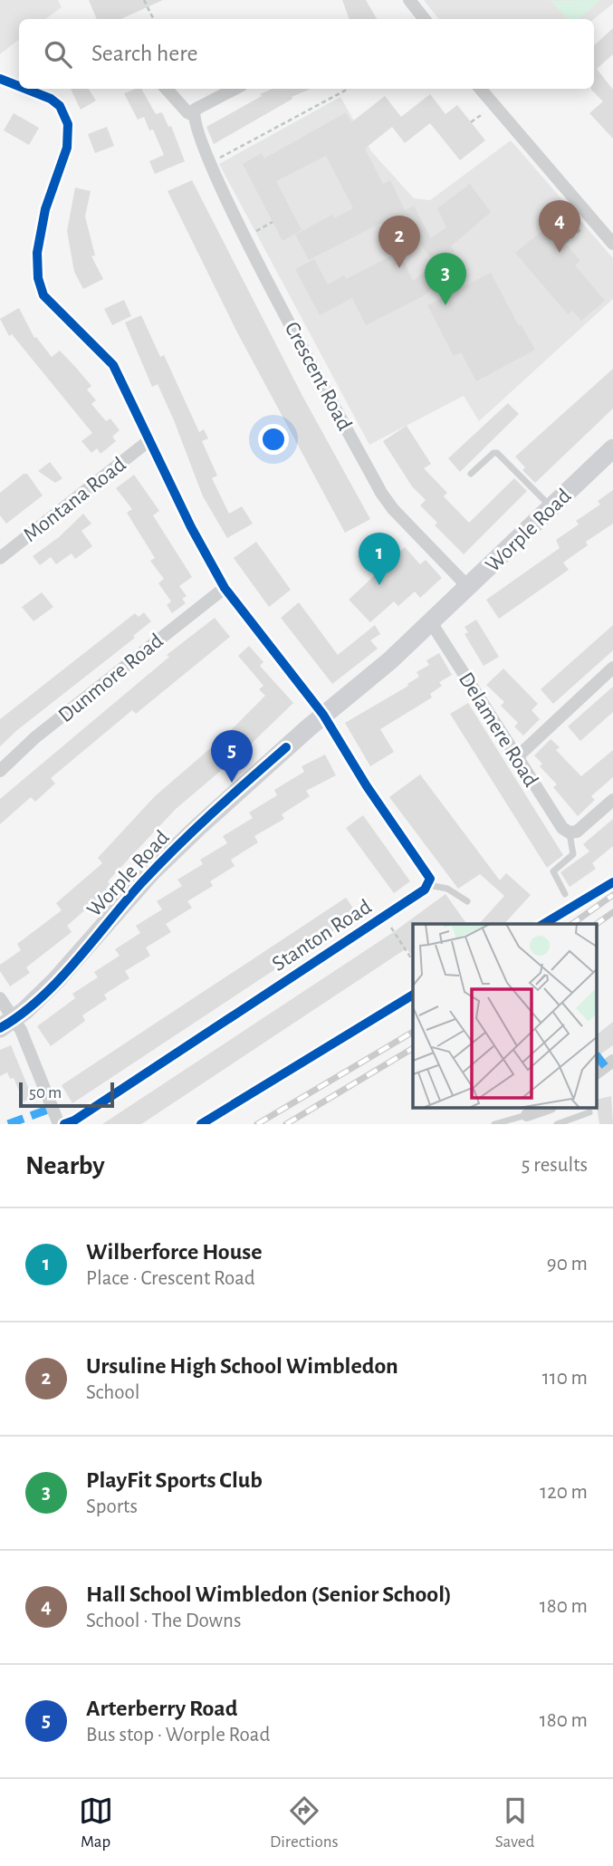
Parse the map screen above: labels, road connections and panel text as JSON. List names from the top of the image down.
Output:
{
  "streets": {
    "main road": ["Worple Road"],
    "street": [
      "Crescent Road",
      "Montana Road",
      "Dunmore Road",
      "Delamere Road",
      "Stanton Road"
    ]
  },
  "crossings": [
    ["Crescent Road", "Worple Road"],
    ["Worple Road", "Delamere Road"]
  ],
  "scale_bar": "50 m",
  "page": {
    "search": "Search here",
    "pins": [
      "4",
      "2",
      "3",
      "1",
      "5"
    ],
    "scale": "50 m",
    "heading": ["Nearby", "5 results"],
    "list": [
      {
        "mark": "1",
        "name": "Wilberforce House",
        "note": "Place · Crescent Road",
        "value": "90 m"
      },
      {
        "mark": "2",
        "name": "Ursuline High School Wimbledon",
        "note": "School",
        "value": "110 m"
      },
      {
        "mark": "3",
        "name": "PlayFit Sports Club",
        "note": "Sports",
        "value": "120 m"
      },
      {
        "mark": "4",
        "name": "Hall School Wimbledon (Senior School)",
        "note": "School · The Downs",
        "value": "180 m"
      },
      {
        "mark": "5",
        "name": "Arterberry Road",
        "note": "Bus stop · Worple Road",
        "value": "180 m"
      }
    ],
    "nav": ["Map", "Directions", "Saved"]
  }
}
